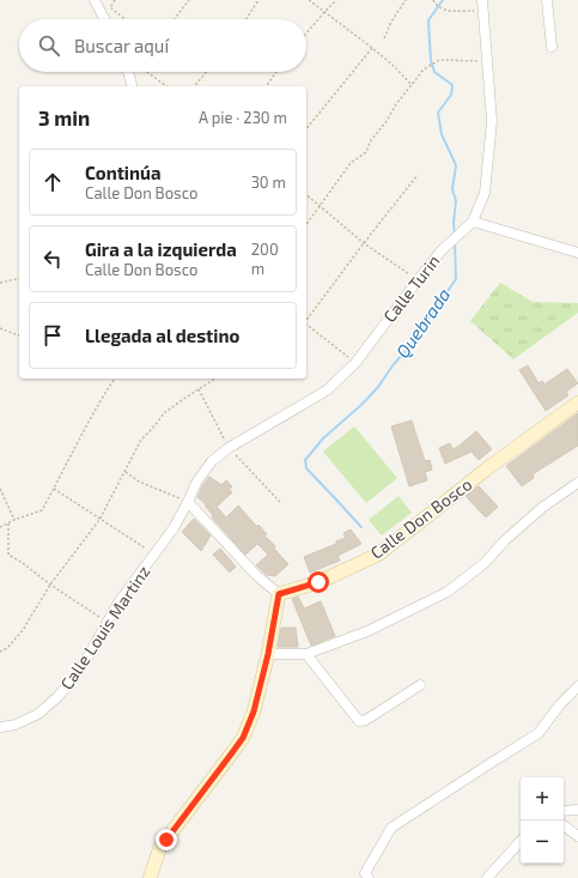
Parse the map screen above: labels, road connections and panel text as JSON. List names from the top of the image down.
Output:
{
  "streets": {
    "street": ["Calle Turin", "Calle Don Bosco", "Calle Louis Martinz"]
  },
  "crossings": [
    ["Calle Turin", "Calle Louis Martinz"]
  ],
  "water": ["Quebrada"],
  "page": {
    "search": "Buscar aquí",
    "heading": ["3 min", "A pie · 230 m"],
    "list": [
      ["Continúa", "Calle Don Bosco", "30 m"],
      ["Gira a la izquierda", "Calle Don Bosco", "200 m"],
      "Llegada al destino"
    ],
    "map_buttons": ["+", "−"]
  }
}
